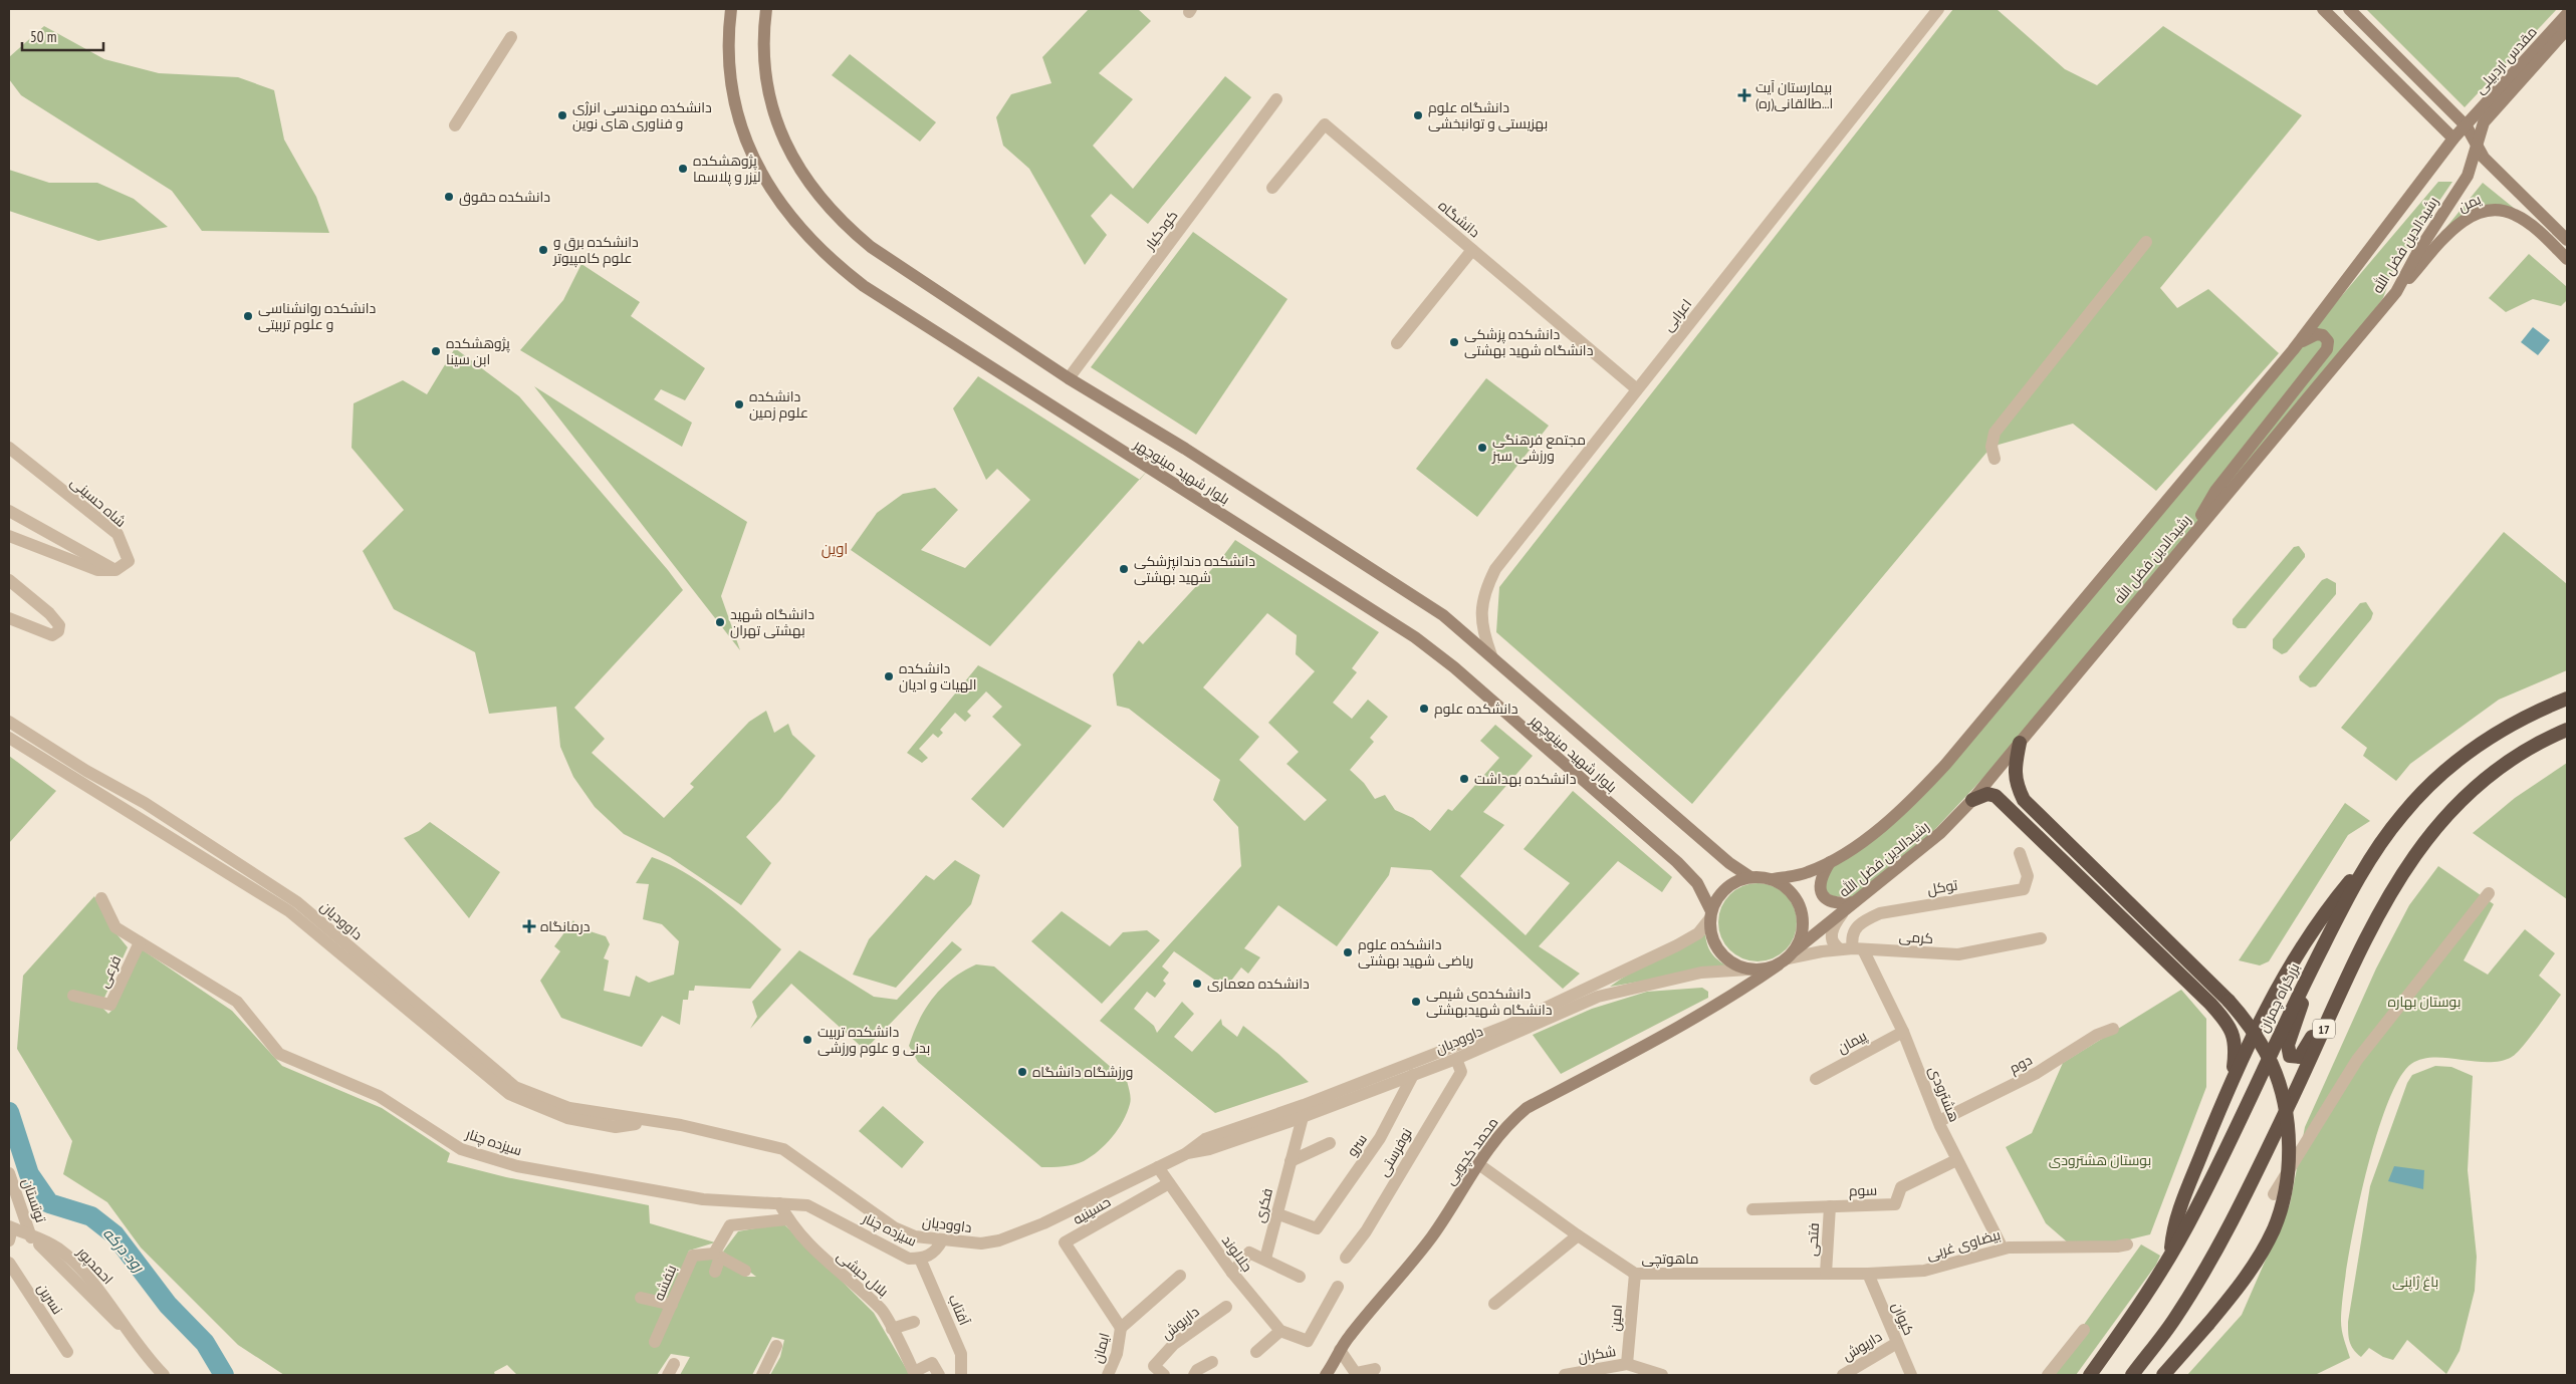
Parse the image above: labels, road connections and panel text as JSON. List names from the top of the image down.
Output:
{
  "streets": {
    "highway": ["بزرگراه چمران", "17"],
    "main road": [
      "مقدس اردبیلی",
      "یمن",
      "رشیدالدین فضل الله",
      "بلوار شهید مینوچهر",
      "محمد کچویی"
    ],
    "street": [
      "دانشگاه",
      "کودکیار",
      "اعرابی",
      "شاه حسینی",
      "توکل",
      "داوودیان",
      "کرمی",
      "فرعی",
      "پیمان",
      "دوم",
      "هشترودی",
      "سیزده چنار",
      "سرو",
      "نوفرستی",
      "سوم",
      "توتستان",
      "فکری",
      "حسینیه",
      "فتحی",
      "بیضاوی غربی",
      "جلالوند",
      "ماهوتچی",
      "احمدپور",
      "بلال حبشی",
      "بنفشه",
      "نسرین",
      "آفتاب",
      "امین",
      "کیوان",
      "داریوش",
      "ایمان",
      "شکران"
    ]
  },
  "crossings": [
    ["مقدس اردبیلی", "رشیدالدین فضل الله"],
    ["یمن", "رشیدالدین فضل الله"],
    ["دانشگاه", "اعرابی"],
    ["کودکیار", "بلوار شهید مینوچهر"],
    ["رشیدالدین فضل الله", "بلوار شهید مینوچهر"],
    ["رشیدالدین فضل الله", "داوودیان"],
    ["رشیدالدین فضل الله", "کرمی"],
    ["رشیدالدین فضل الله", "هشترودی"],
    ["رشیدالدین فضل الله", "محمد کچویی"],
    ["اعرابی", "بلوار شهید مینوچهر"],
    ["بلوار شهید مینوچهر", "داوودیان"],
    ["بلوار شهید مینوچهر", "کرمی"],
    ["بلوار شهید مینوچهر", "محمد کچویی"],
    ["توکل", "کرمی"],
    ["توکل", "هشترودی"],
    ["داوودیان", "کرمی"],
    ["داوودیان", "سیزده چنار"],
    ["داوودیان", "سرو"],
    ["داوودیان", "محمد کچویی"],
    ["داوودیان", "نوفرستی"],
    ["داوودیان", "فکری"],
    ["داوودیان", "جلالوند"],
    ["کرمی", "هشترودی"],
    ["کرمی", "محمد کچویی"],
    ["فرعی", "سیزده چنار"],
    ["پیمان", "هشترودی"],
    ["دوم", "هشترودی"],
    ["هشترودی", "سوم"],
    ["هشترودی", "بیضاوی غربی"],
    ["سیزده چنار", "بلال حبشی"],
    ["سیزده چنار", "آفتاب"],
    ["سرو", "فکری"],
    ["محمد کچویی", "ماهوتچی"],
    ["سوم", "فتحی"],
    ["توتستان", "احمدپور"],
    ["حسینیه", "جلالوند"],
    ["حسینیه", "ایمان"],
    ["فتحی", "ماهوتچی"],
    ["بیضاوی غربی", "ماهوتچی"],
    ["بیضاوی غربی", "کیوان"],
    ["ماهوتچی", "امین"],
    ["ماهوتچی", "کیوان"],
    ["امین", "شکران"],
    ["کیوان", "داریوش"]
  ],
  "districts": ["اوین"],
  "water": ["رود درکه"],
  "parks": ["بوستان بهاره", "بوستان هشترودی", "باغ ژاپنی"],
  "places": {
    "health": ["بیمارستان آیت ا...طالقانی(ره)", "درمانگاه"],
    "other": [
      "دانشکده مهندسی انرژی و فناوری های نوین",
      "دانشگاه علوم بهزیستی و توانبخشی",
      "پژوهشکده لیزر و پلاسما",
      "دانشکده حقوق",
      "دانشکده برق و علوم کامپیوتر",
      "دانشکده روانشناسی و علوم تربیتی",
      "دانشکده پزشکی دانشگاه شهید بهشتی",
      "پژوهشکده ابن سینا",
      "دانشکده علوم زمین",
      "مجتمع فرهنگی ورزشی سبز",
      "دانشکده دندانپزشکی شهید بهشتی",
      "دانشگاه شهید بهشتی تهران",
      "دانشکده الهیات و ادیان",
      "دانشکده علوم",
      "دانشکده بهداشت",
      "دانشکده علوم ریاضی شهید بهشتی",
      "دانشکده معماری",
      "دانشکده‌ی شیمی دانشگاه شهیدبهشتی",
      "دانشکده تربیت بدنی و علوم ورزشی",
      "ورزشگاه دانشگاه"
    ]
  },
  "scale_bar": "50 m"
}
